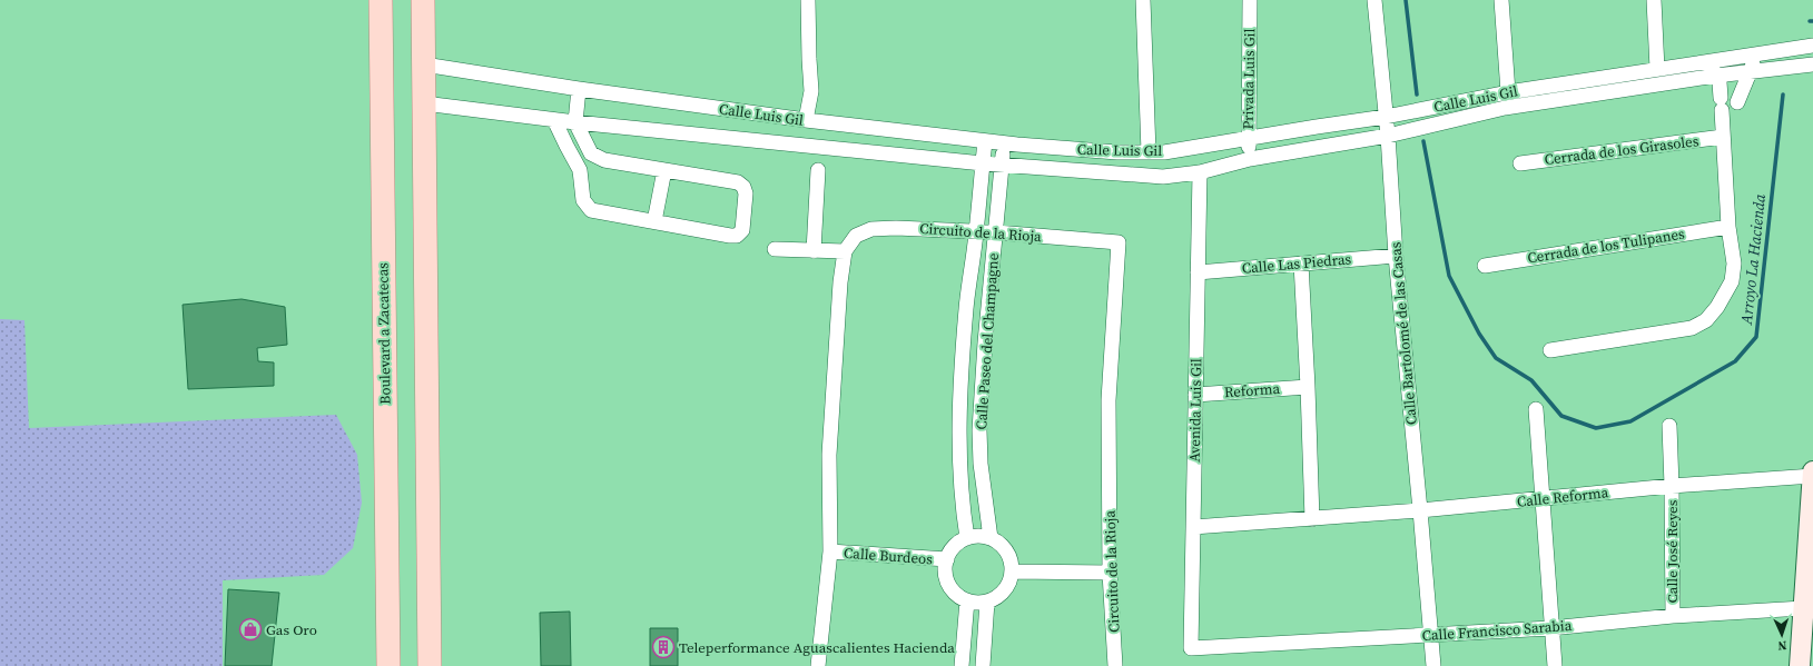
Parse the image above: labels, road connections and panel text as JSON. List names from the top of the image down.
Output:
{
  "streets": {
    "main road": ["Boulevard a Zacatecas"],
    "street": [
      "Privada Luis Gil",
      "Calle Luis Gil",
      "Cerrada de los Girasoles",
      "Circuito de la Rioja",
      "Cerrada de los Tulipanes",
      "Calle Las Piedras",
      "Calle Bartolomé de las Casas",
      "Calle Paseo del Champagne",
      "Reforma",
      "Avenida Luis Gil",
      "Calle Reforma",
      "Calle José Reyes",
      "Calle Burdeos",
      "Calle Francisco Sarabia"
    ]
  },
  "crossings": [
    ["Privada Luis Gil", "Calle Luis Gil"],
    ["Calle Luis Gil", "Calle Bartolomé de las Casas"],
    ["Calle Luis Gil", "Calle Paseo del Champagne"],
    ["Calle Luis Gil", "Avenida Luis Gil"],
    ["Circuito de la Rioja", "Calle Paseo del Champagne"],
    ["Calle Las Piedras", "Calle Bartolomé de las Casas"],
    ["Calle Las Piedras", "Avenida Luis Gil"],
    ["Calle Bartolomé de las Casas", "Calle Reforma"],
    ["Calle Bartolomé de las Casas", "Calle Francisco Sarabia"],
    ["Calle Paseo del Champagne", "Calle Burdeos"],
    ["Reforma", "Avenida Luis Gil"],
    ["Avenida Luis Gil", "Calle Reforma"],
    ["Avenida Luis Gil", "Calle Francisco Sarabia"],
    ["Calle Reforma", "Calle José Reyes"],
    ["Calle José Reyes", "Calle Francisco Sarabia"]
  ],
  "water": ["Arroyo La Hacienda"],
  "places": {
    "shop": ["Gas Oro"],
    "building": ["Teleperformance Aguascalientes Hacienda"]
  },
  "north": "bottom"
}
